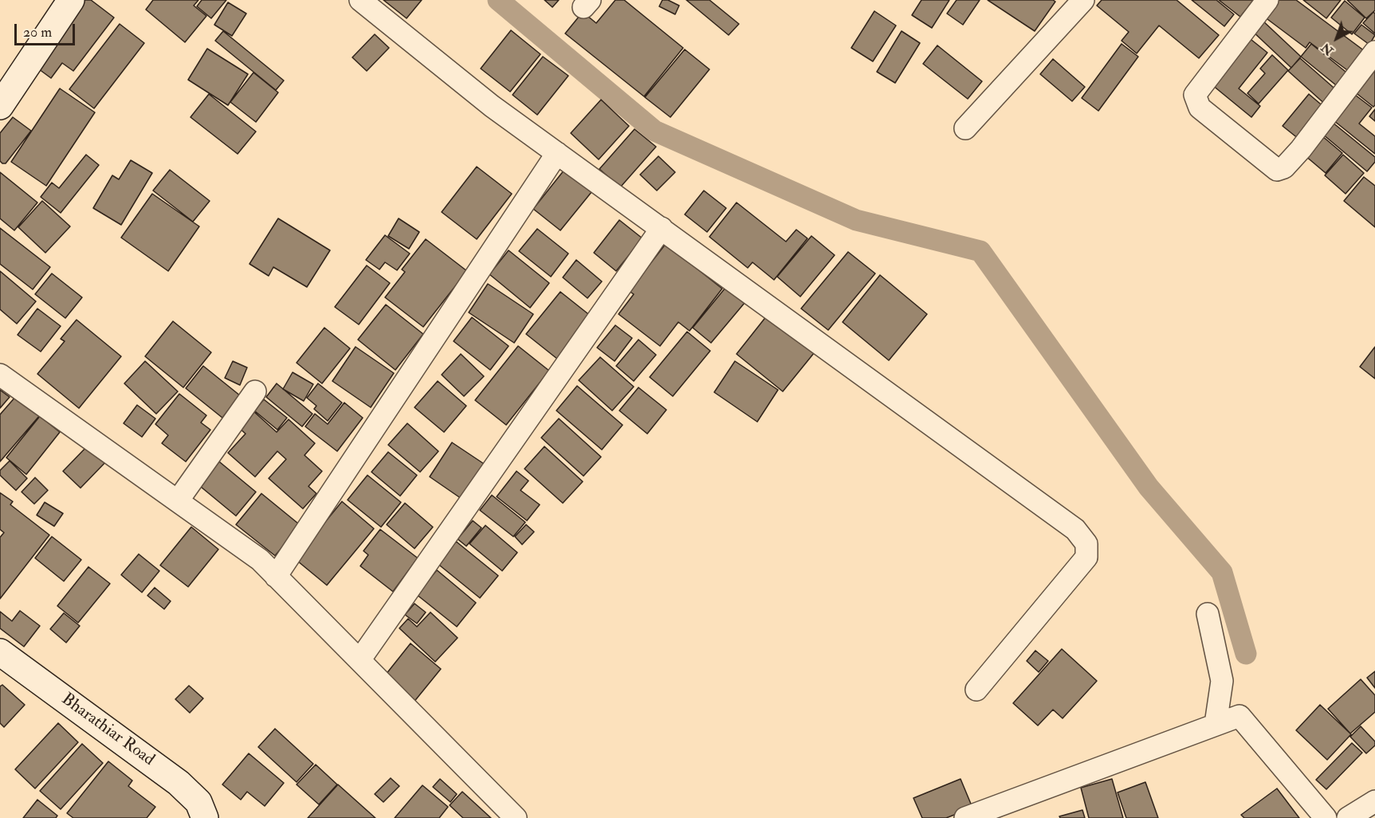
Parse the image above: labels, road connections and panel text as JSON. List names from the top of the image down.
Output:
{
  "streets": {
    "main road": ["Bharathiar Road"]
  },
  "scale_bar": "20 m",
  "north": "bottom left"
}
